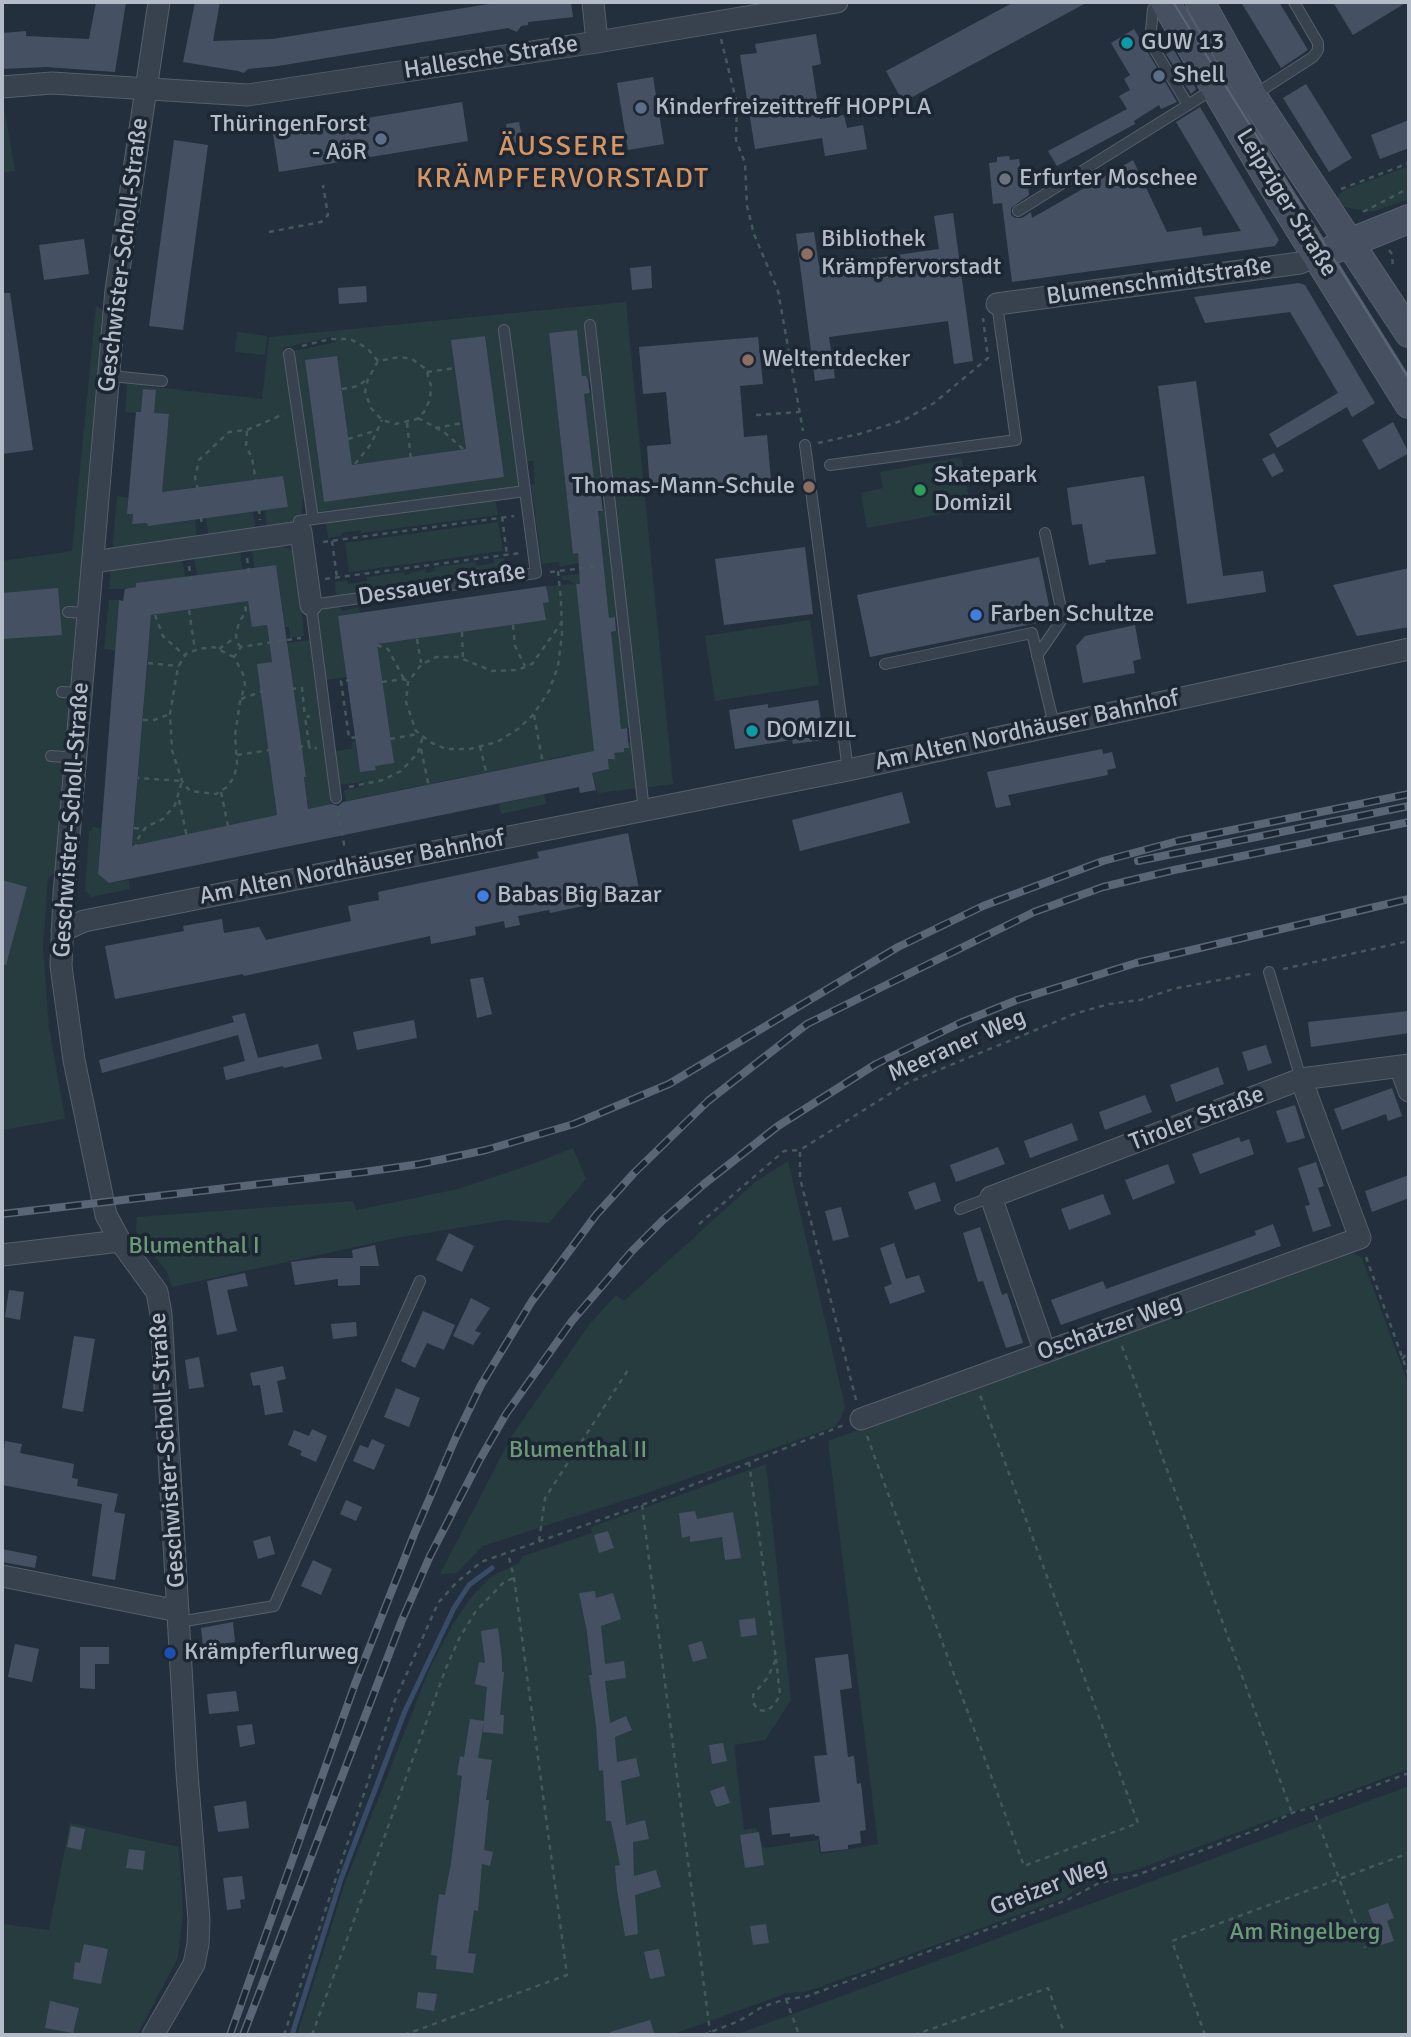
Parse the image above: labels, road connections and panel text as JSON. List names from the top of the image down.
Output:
{
  "streets": {
    "main road": ["Leipziger Straße"],
    "street": [
      "Hallesche Straße",
      "Geschwister-Scholl-Straße",
      "Blumenschmidtstraße",
      "Am Alten Nordhäuser Bahnhof",
      "Tiroler Straße",
      "Oschatzer Weg"
    ],
    "lane": ["Dessauer Straße"],
    "path": ["Meeraner Weg", "Greizer Weg"]
  },
  "crossings": [
    ["Hallesche Straße", "Geschwister-Scholl-Straße"],
    ["Leipziger Straße", "Blumenschmidtstraße"],
    ["Geschwister-Scholl-Straße", "Am Alten Nordhäuser Bahnhof"]
  ],
  "districts": ["ÄUSSERE KRÄMPFERVORSTADT"],
  "parks": ["Blumenthal I", "Blumenthal II", "Am Ringelberg"],
  "places": [
    "GUW 13",
    "Shell",
    "Kinderfreizeittreff HOPPLA",
    "ThüringenForst - AöR",
    "Erfurter Moschee",
    "Bibliothek Krämpfervorstadt",
    "Weltentdecker",
    "Thomas-Mann-Schule",
    "Skatepark Domizil",
    "Farben Schultze",
    "DOMIZIL",
    "Babas Big Bazar",
    "Krämpferflurweg"
  ]
}
